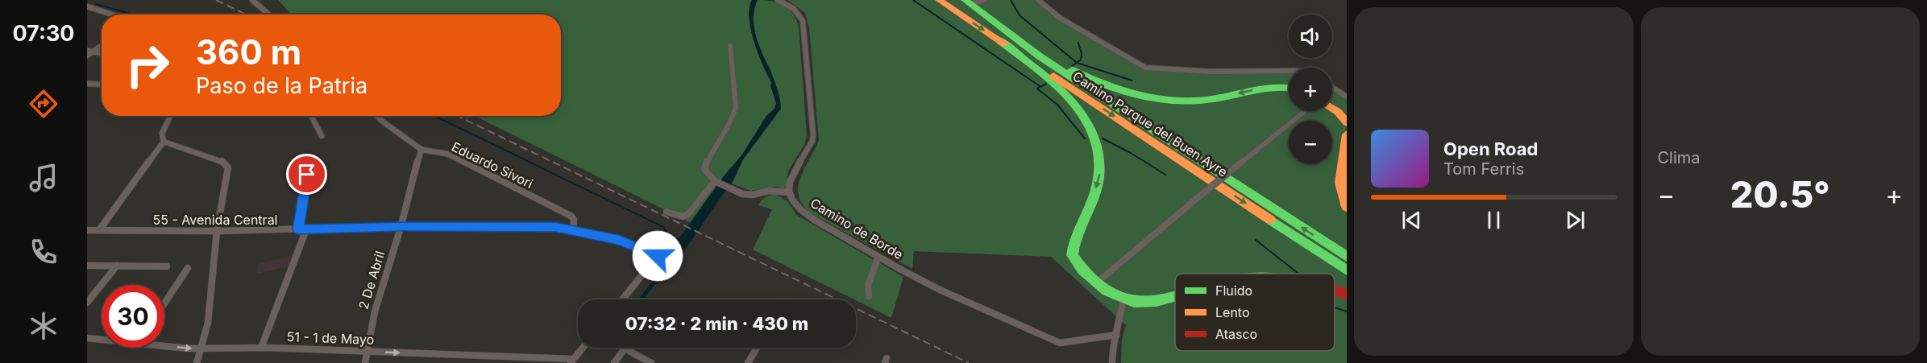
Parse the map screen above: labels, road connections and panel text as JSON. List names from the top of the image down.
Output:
{
  "streets": {
    "highway": ["Camino Parque del Buen Ayre"],
    "street": [
      "Eduardo Sivori",
      "55 - Avenida Central",
      "Camino de Borde",
      "2 De Abril",
      "51 - 1 de Mayo"
    ]
  },
  "crossings": [
    ["Eduardo Sivori", "55 - Avenida Central"],
    ["Eduardo Sivori", "2 De Abril"],
    ["55 - Avenida Central", "2 De Abril"],
    ["2 De Abril", "51 - 1 de Mayo"]
  ],
  "one_way": ["51 - 1 de Mayo"],
  "legend": ["Fluido", "Lento", "Atasco"],
  "page": {
    "tabs": "07:30",
    "tile": "Clima",
    "map_buttons": ["+", "−"],
    "turn": ["360 m", "Paso de la Patria"],
    "song": ["Open Road", "Tom Ferris"],
    "heat": ["−", "20.5°", "+"],
    "limit": "30",
    "trip": "07:32 · 2 min · 430 m"
  }
}
